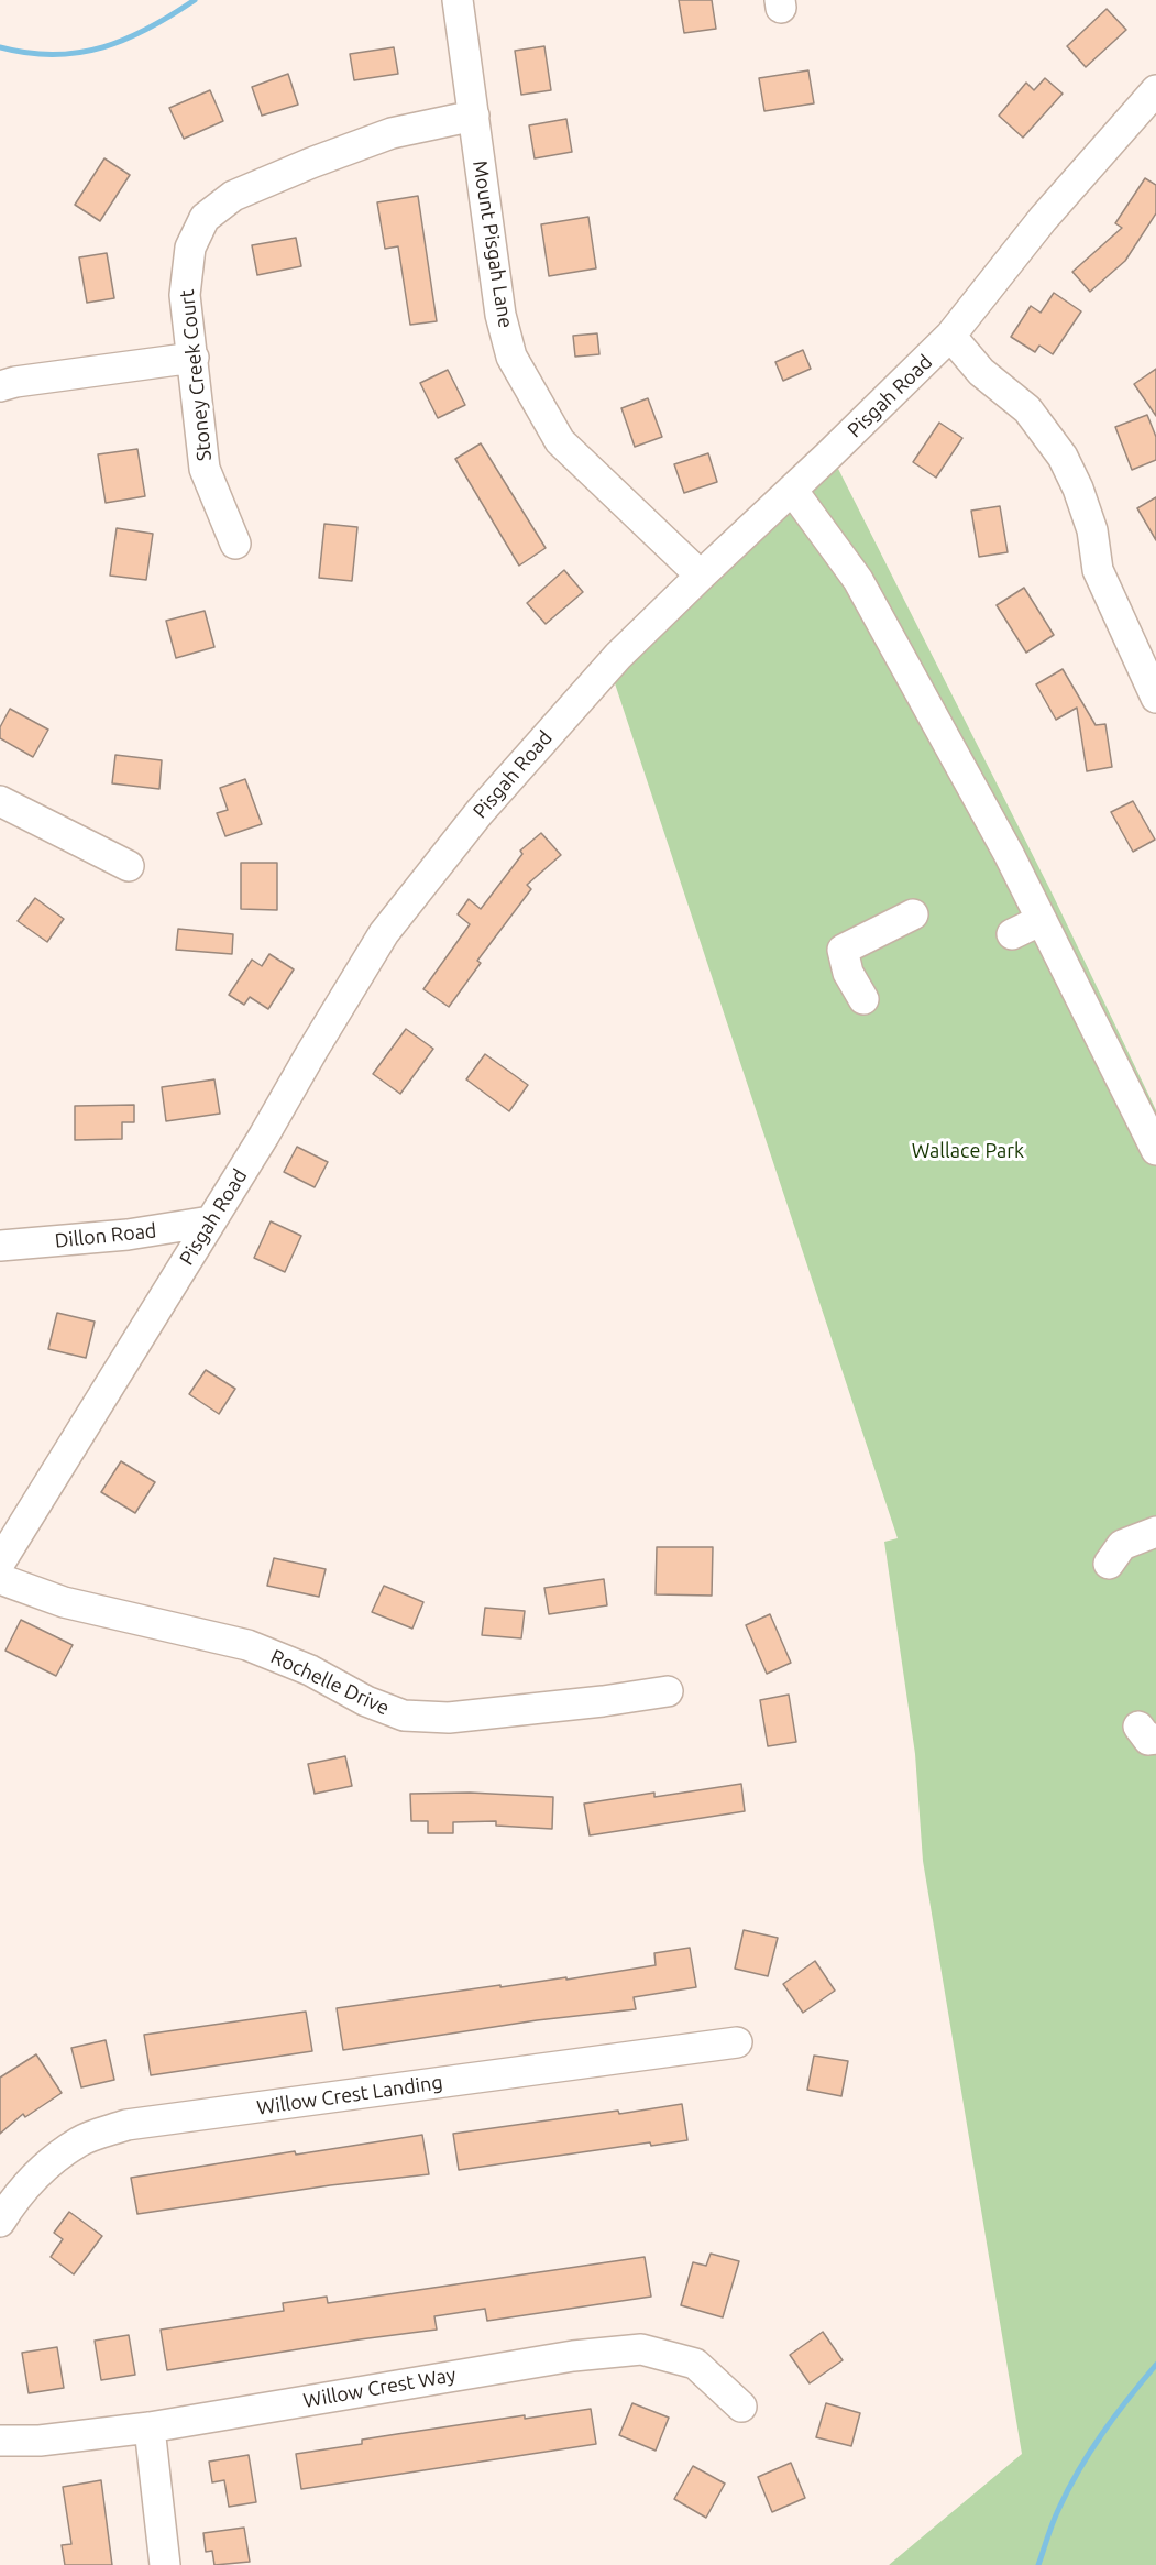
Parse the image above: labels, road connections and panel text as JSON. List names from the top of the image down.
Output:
{
  "streets": {
    "street": [
      "Mount Pisgah Lane",
      "Stoney Creek Court",
      "Pisgah Road",
      "Dillon Road",
      "Rochelle Drive",
      "Willow Crest Landing",
      "Willow Crest Way"
    ]
  },
  "crossings": [
    ["Mount Pisgah Lane", "Stoney Creek Court"],
    ["Mount Pisgah Lane", "Pisgah Road"],
    ["Pisgah Road", "Dillon Road"]
  ],
  "parks": ["Wallace Park"]
}
